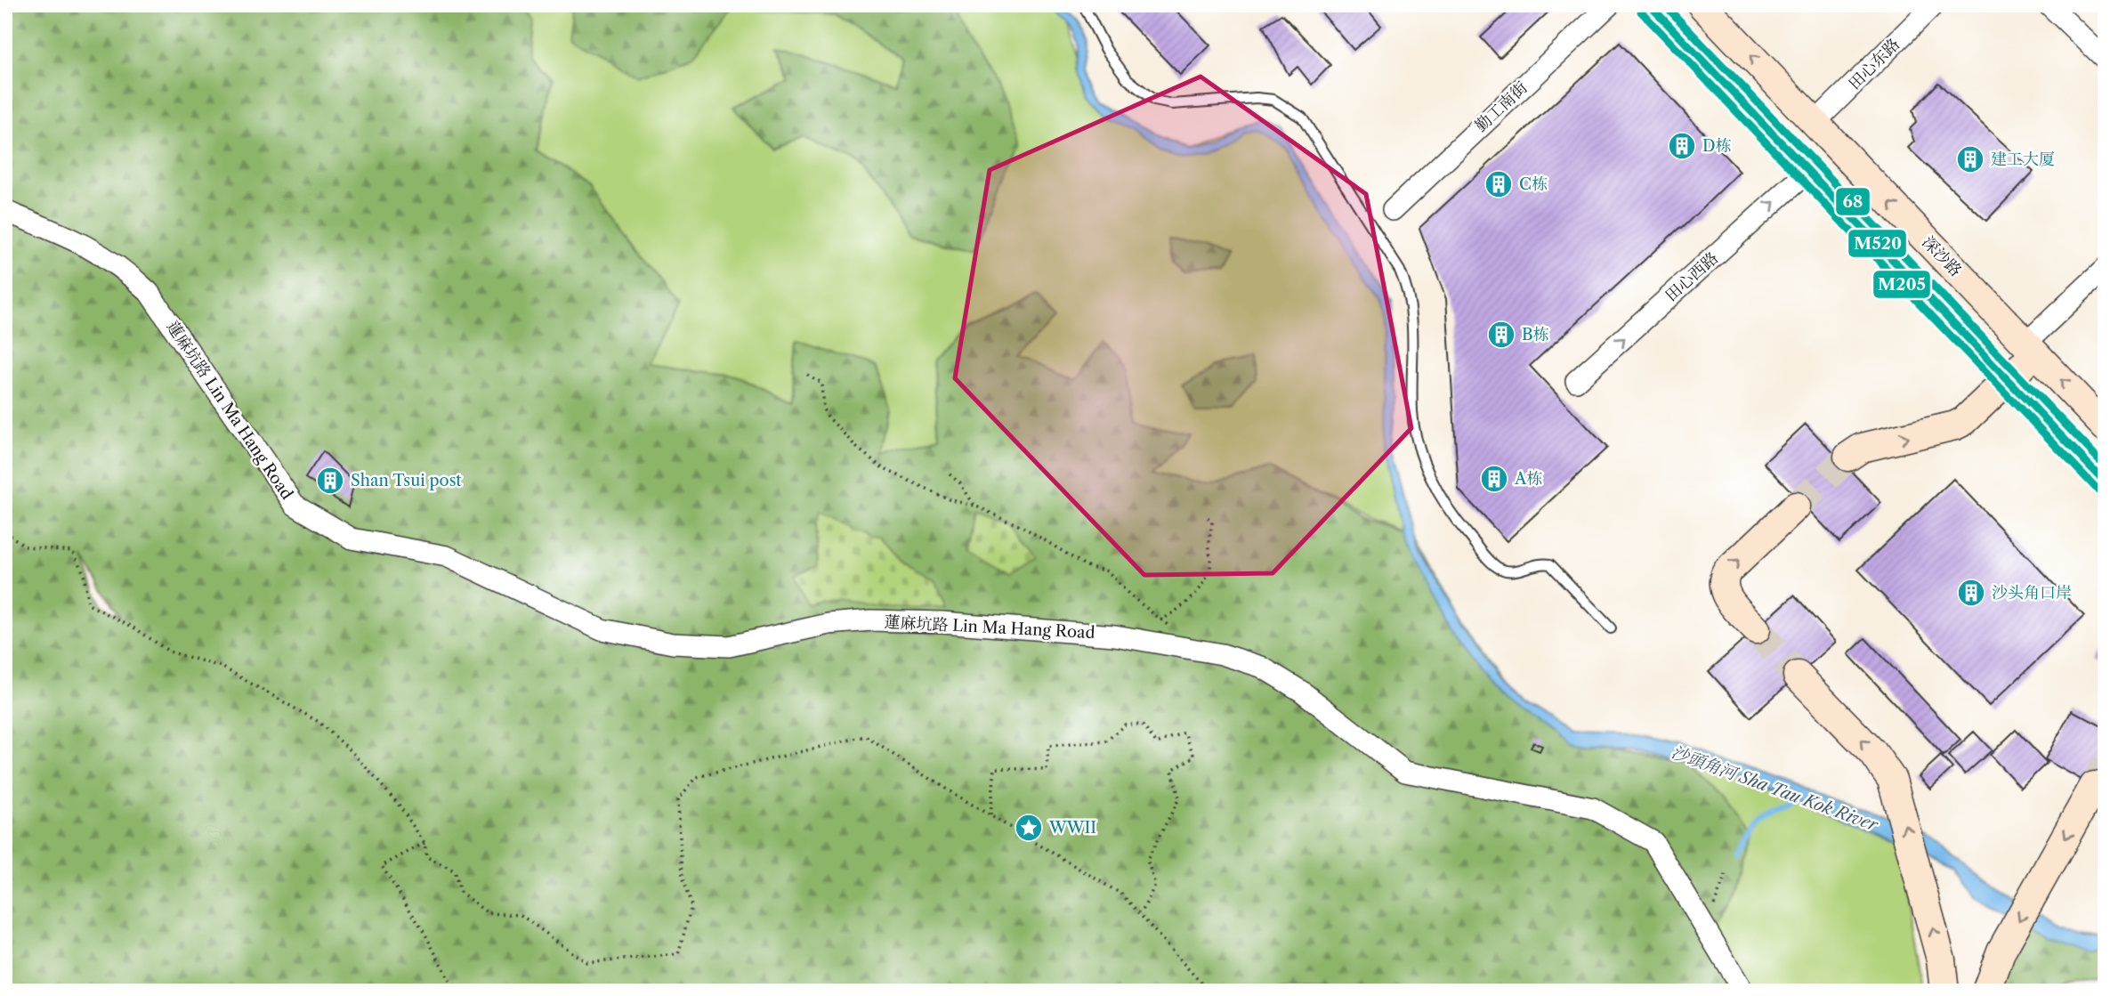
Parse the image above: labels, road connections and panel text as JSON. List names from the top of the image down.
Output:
{
  "streets": {
    "main road": ["深沙路"],
    "street": [
      "田心东路",
      "勤工南街",
      "田心西路",
      "蓮麻坑路 Lin Ma Hang Road"
    ]
  },
  "crossings": [
    ["田心东路", "深沙路"]
  ],
  "one_way": ["田心西路"],
  "water": ["沙頭角河 Sha Tau Kok River"],
  "places": {
    "building": [
      "D栋",
      "建工大厦",
      "C栋",
      "B栋",
      "A栋",
      "Shan Tsui post",
      "沙头角口岸"
    ],
    "place": ["WWII"]
  },
  "lines": ["transit line M520", "transit line 68", "transit line M205"]
}
